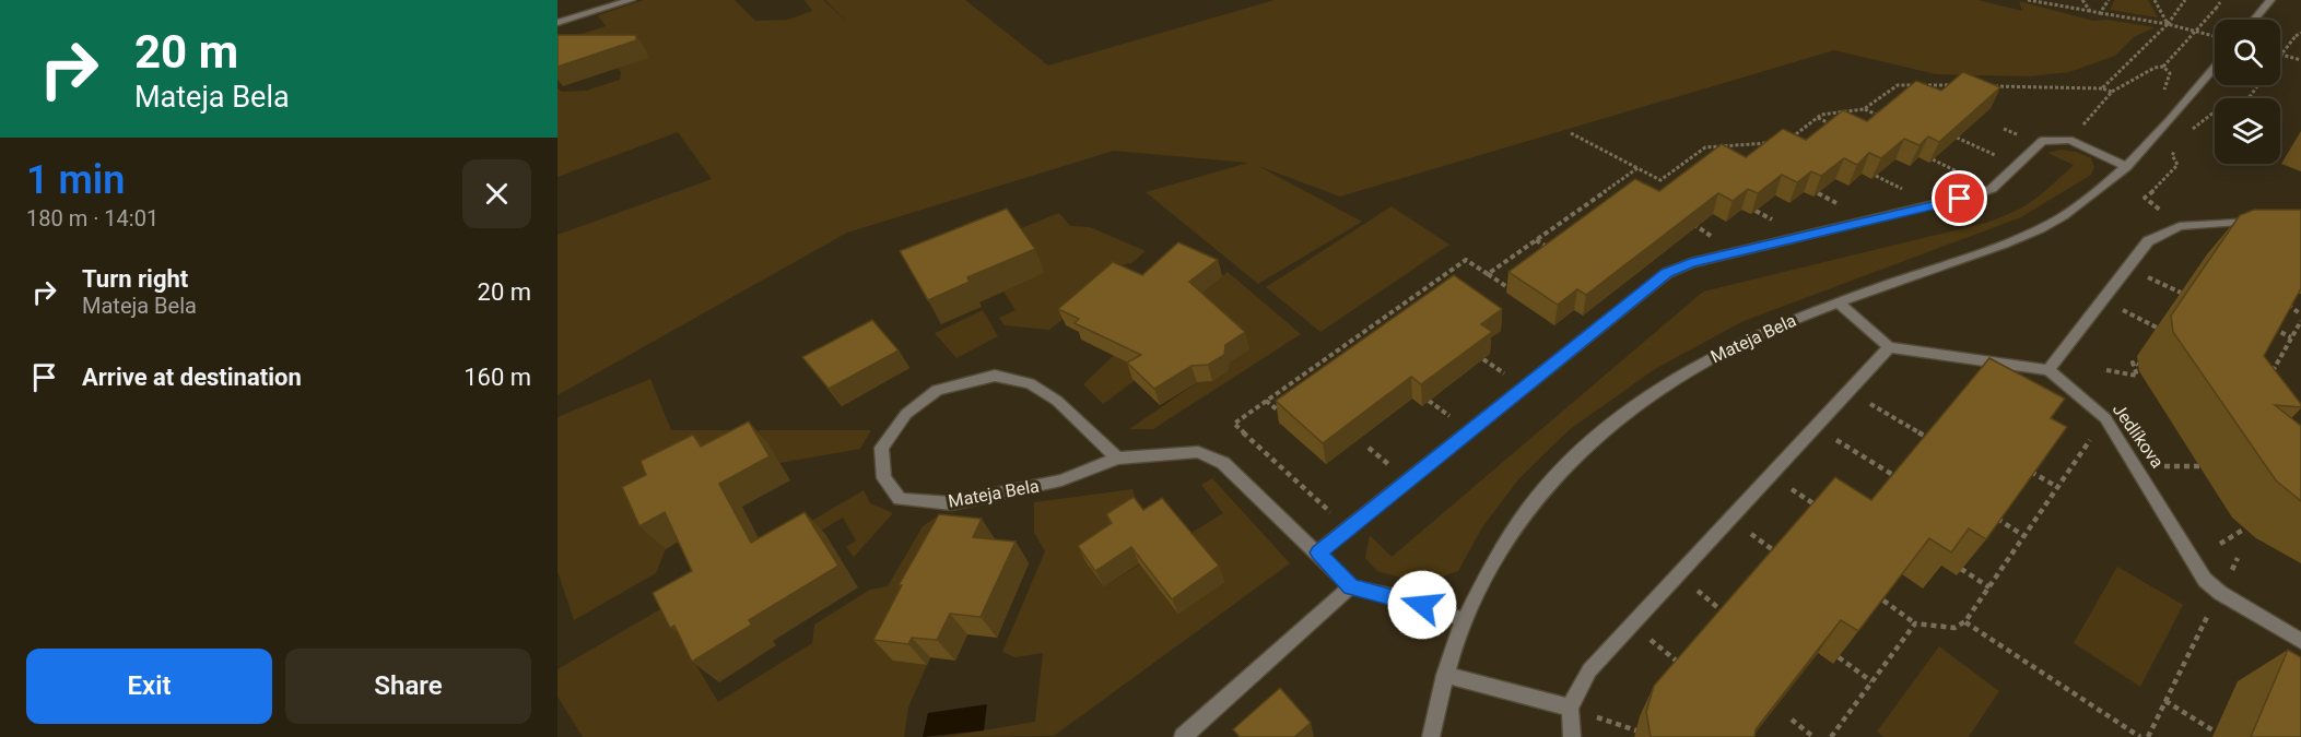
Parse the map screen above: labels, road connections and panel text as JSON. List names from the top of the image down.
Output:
{
  "streets": {
    "street": ["Mateja Bela", "Jedlíkova"]
  },
  "page": {
    "turn": ["20 m", "Mateja Bela"],
    "heading": ["1 min", "180 m · 14:01"],
    "list": [
      {
        "name": "Turn right",
        "note": "Mateja Bela",
        "value": "20 m"
      },
      {
        "name": "Arrive at destination",
        "value": "160 m"
      }
    ],
    "buttons": ["Exit", "Share"]
  }
}
